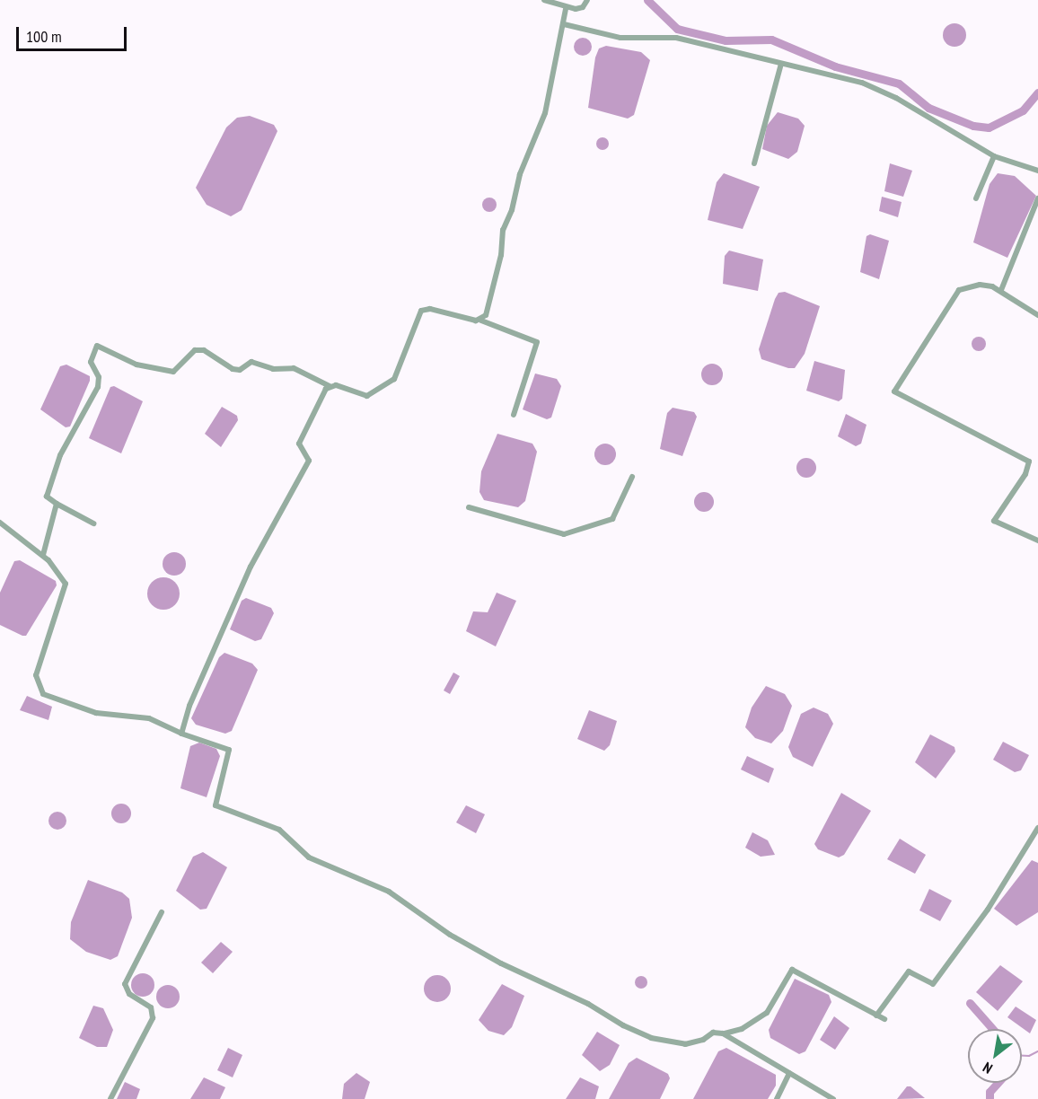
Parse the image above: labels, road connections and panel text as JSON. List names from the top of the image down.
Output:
{
  "scale_bar": "100 m",
  "north": "bottom left"
}
